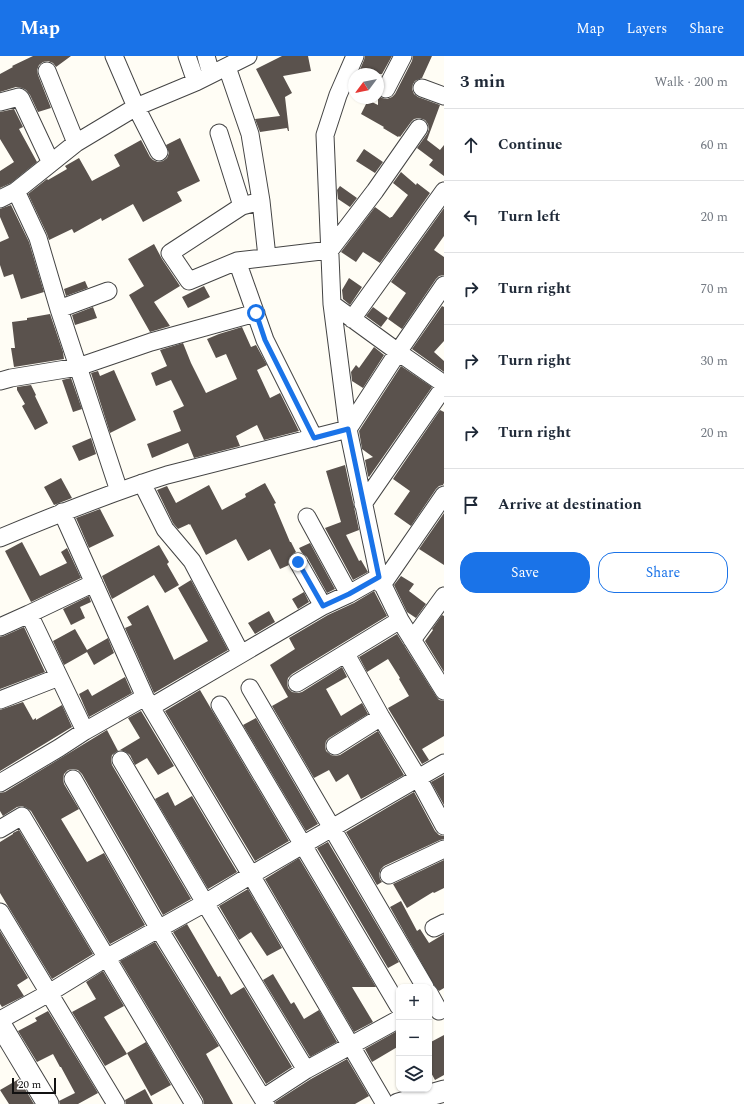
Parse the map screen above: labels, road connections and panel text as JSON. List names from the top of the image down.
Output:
{
  "scale_bar": "20 m",
  "north": "bottom left",
  "page": {
    "header": "Map",
    "nav": ["Map", "Layers", "Share"],
    "heading": ["3 min", "Walk · 200 m"],
    "list": [
      ["Continue", "60 m"],
      ["Turn left", "20 m"],
      ["Turn right", "70 m"],
      ["Turn right", "30 m"],
      ["Turn right", "20 m"],
      "Arrive at destination"
    ],
    "buttons": ["Save", "Share"],
    "map_buttons": ["+", "−"],
    "scale": "20 m"
  }
}
